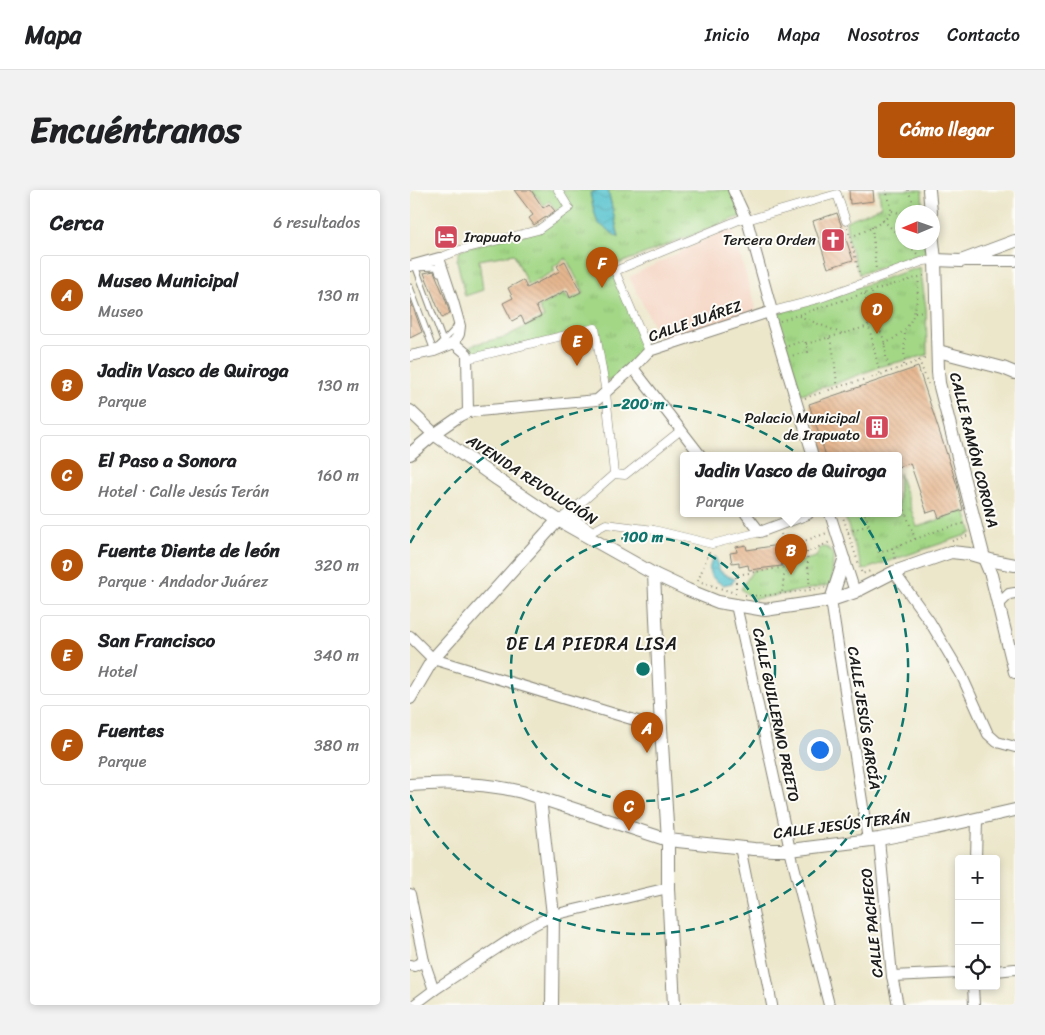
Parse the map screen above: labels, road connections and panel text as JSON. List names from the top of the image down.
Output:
{
  "streets": {
    "street": [
      "CALLE JUÁREZ",
      "CALLE RAMÓN CORONA",
      "AVENIDA REVOLUCIÓN",
      "CALLE GUILLERMO PRIETO",
      "CALLE JESÚS GARCÍA",
      "CALLE JESÚS TERÁN",
      "CALLE PACHECO"
    ]
  },
  "crossings": [
    ["CALLE RAMÓN CORONA", "AVENIDA REVOLUCIÓN"],
    ["AVENIDA REVOLUCIÓN", "CALLE GUILLERMO PRIETO"],
    ["AVENIDA REVOLUCIÓN", "CALLE JESÚS GARCÍA"],
    ["CALLE GUILLERMO PRIETO", "CALLE JESÚS TERÁN"],
    ["CALLE JESÚS GARCÍA", "CALLE JESÚS TERÁN"],
    ["CALLE JESÚS GARCÍA", "CALLE PACHECO"],
    ["CALLE JESÚS TERÁN", "CALLE PACHECO"]
  ],
  "districts": ["DE LA PIEDRA LISA"],
  "places": {
    "hotel": ["Irapuato"],
    "church": ["Tercera Orden"],
    "building": ["Palacio Municipal de Irapuato"]
  },
  "north": "left",
  "page": {
    "header": "Mapa",
    "nav": [
      "Inicio",
      "Mapa",
      "Nosotros",
      "Contacto"
    ],
    "title": "Encuéntranos",
    "buttons": "Cómo llegar",
    "heading": ["Cerca", "6 resultados"],
    "pins": [
      "F",
      "D",
      "E",
      "B",
      "A",
      "C"
    ],
    "list": [
      {
        "mark": "A",
        "name": "Museo Municipal",
        "note": "Museo",
        "value": "130 m"
      },
      {
        "mark": "B",
        "name": "Jadin Vasco de Quiroga",
        "note": "Parque",
        "value": "130 m"
      },
      {
        "mark": "C",
        "name": "El Paso a Sonora",
        "note": "Hotel · Calle Jesús Terán",
        "value": "160 m"
      },
      {
        "mark": "D",
        "name": "Fuente Diente de león",
        "note": "Parque · Andador Juárez",
        "value": "320 m"
      },
      {
        "mark": "E",
        "name": "San Francisco",
        "note": "Hotel",
        "value": "340 m"
      },
      {
        "mark": "F",
        "name": "Fuentes",
        "note": "Parque",
        "value": "380 m"
      }
    ],
    "popup": ["Jadin Vasco de Quiroga", "Parque"],
    "map_buttons": ["+", "−"]
  },
  "rings": ["200 m", "100 m"]
}
